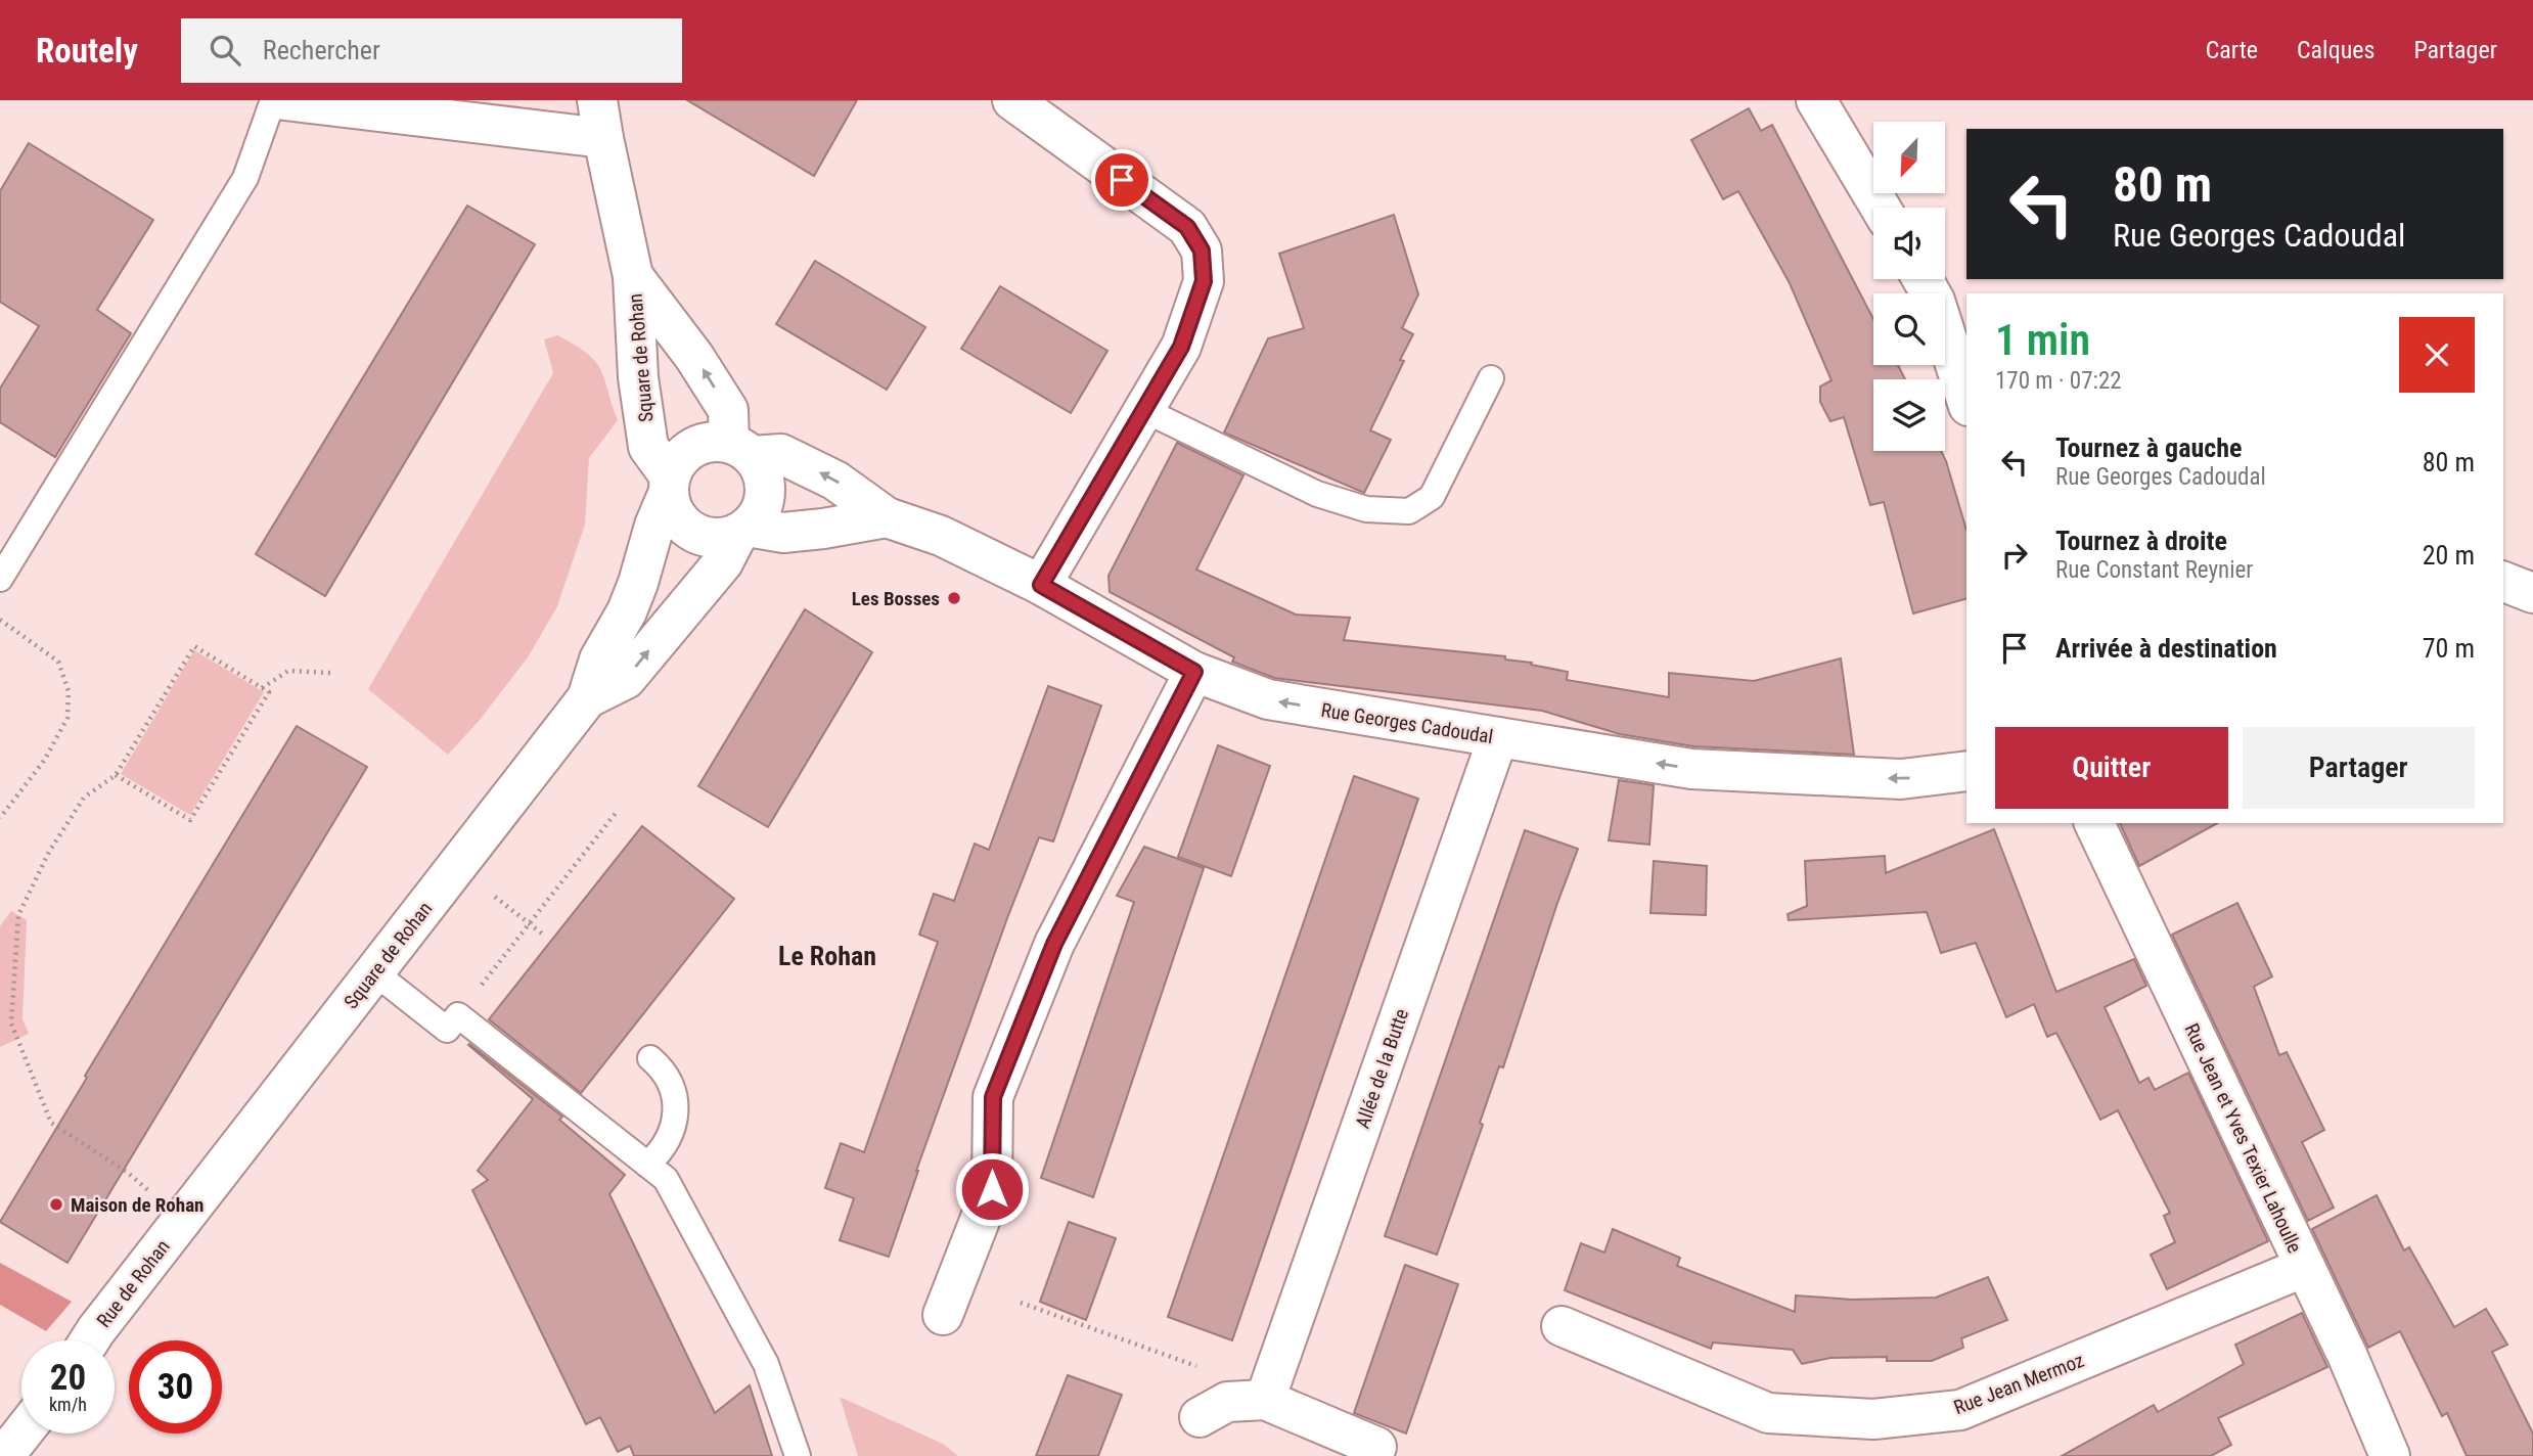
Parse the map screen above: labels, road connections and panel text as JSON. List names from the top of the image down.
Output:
{
  "streets": {
    "street": [
      "Square de Rohan",
      "Rue Georges Cadoudal",
      "Allée de la Butte",
      "Rue Jean et Yves Texier Lahoulle",
      "Rue de Rohan",
      "Rue Jean Mermoz"
    ]
  },
  "crossings": [
    ["Square de Rohan", "Rue Georges Cadoudal"],
    ["Square de Rohan", "Rue de Rohan"],
    ["Rue Georges Cadoudal", "Allée de la Butte"],
    ["Rue Jean et Yves Texier Lahoulle", "Rue Jean Mermoz"]
  ],
  "one_way": ["Rue Georges Cadoudal"],
  "districts": ["Le Rohan"],
  "places": ["Les Bosses", "Maison de Rohan"],
  "north": "bottom left",
  "page": {
    "header": "Routely",
    "search": "Rechercher",
    "nav": ["Carte", "Calques", "Partager"],
    "turn": ["80 m", "Rue Georges Cadoudal"],
    "heading": ["1 min", "170 m · 07:22"],
    "list": [
      {
        "name": "Tournez à gauche",
        "note": "Rue Georges Cadoudal",
        "value": "80 m"
      },
      {
        "name": "Tournez à droite",
        "note": "Rue Constant Reynier",
        "value": "20 m"
      },
      {
        "name": "Arrivée à destination",
        "value": "70 m"
      }
    ],
    "buttons": ["Quitter", "Partager"],
    "speed": "20 km/h",
    "limit": "30"
  }
}
